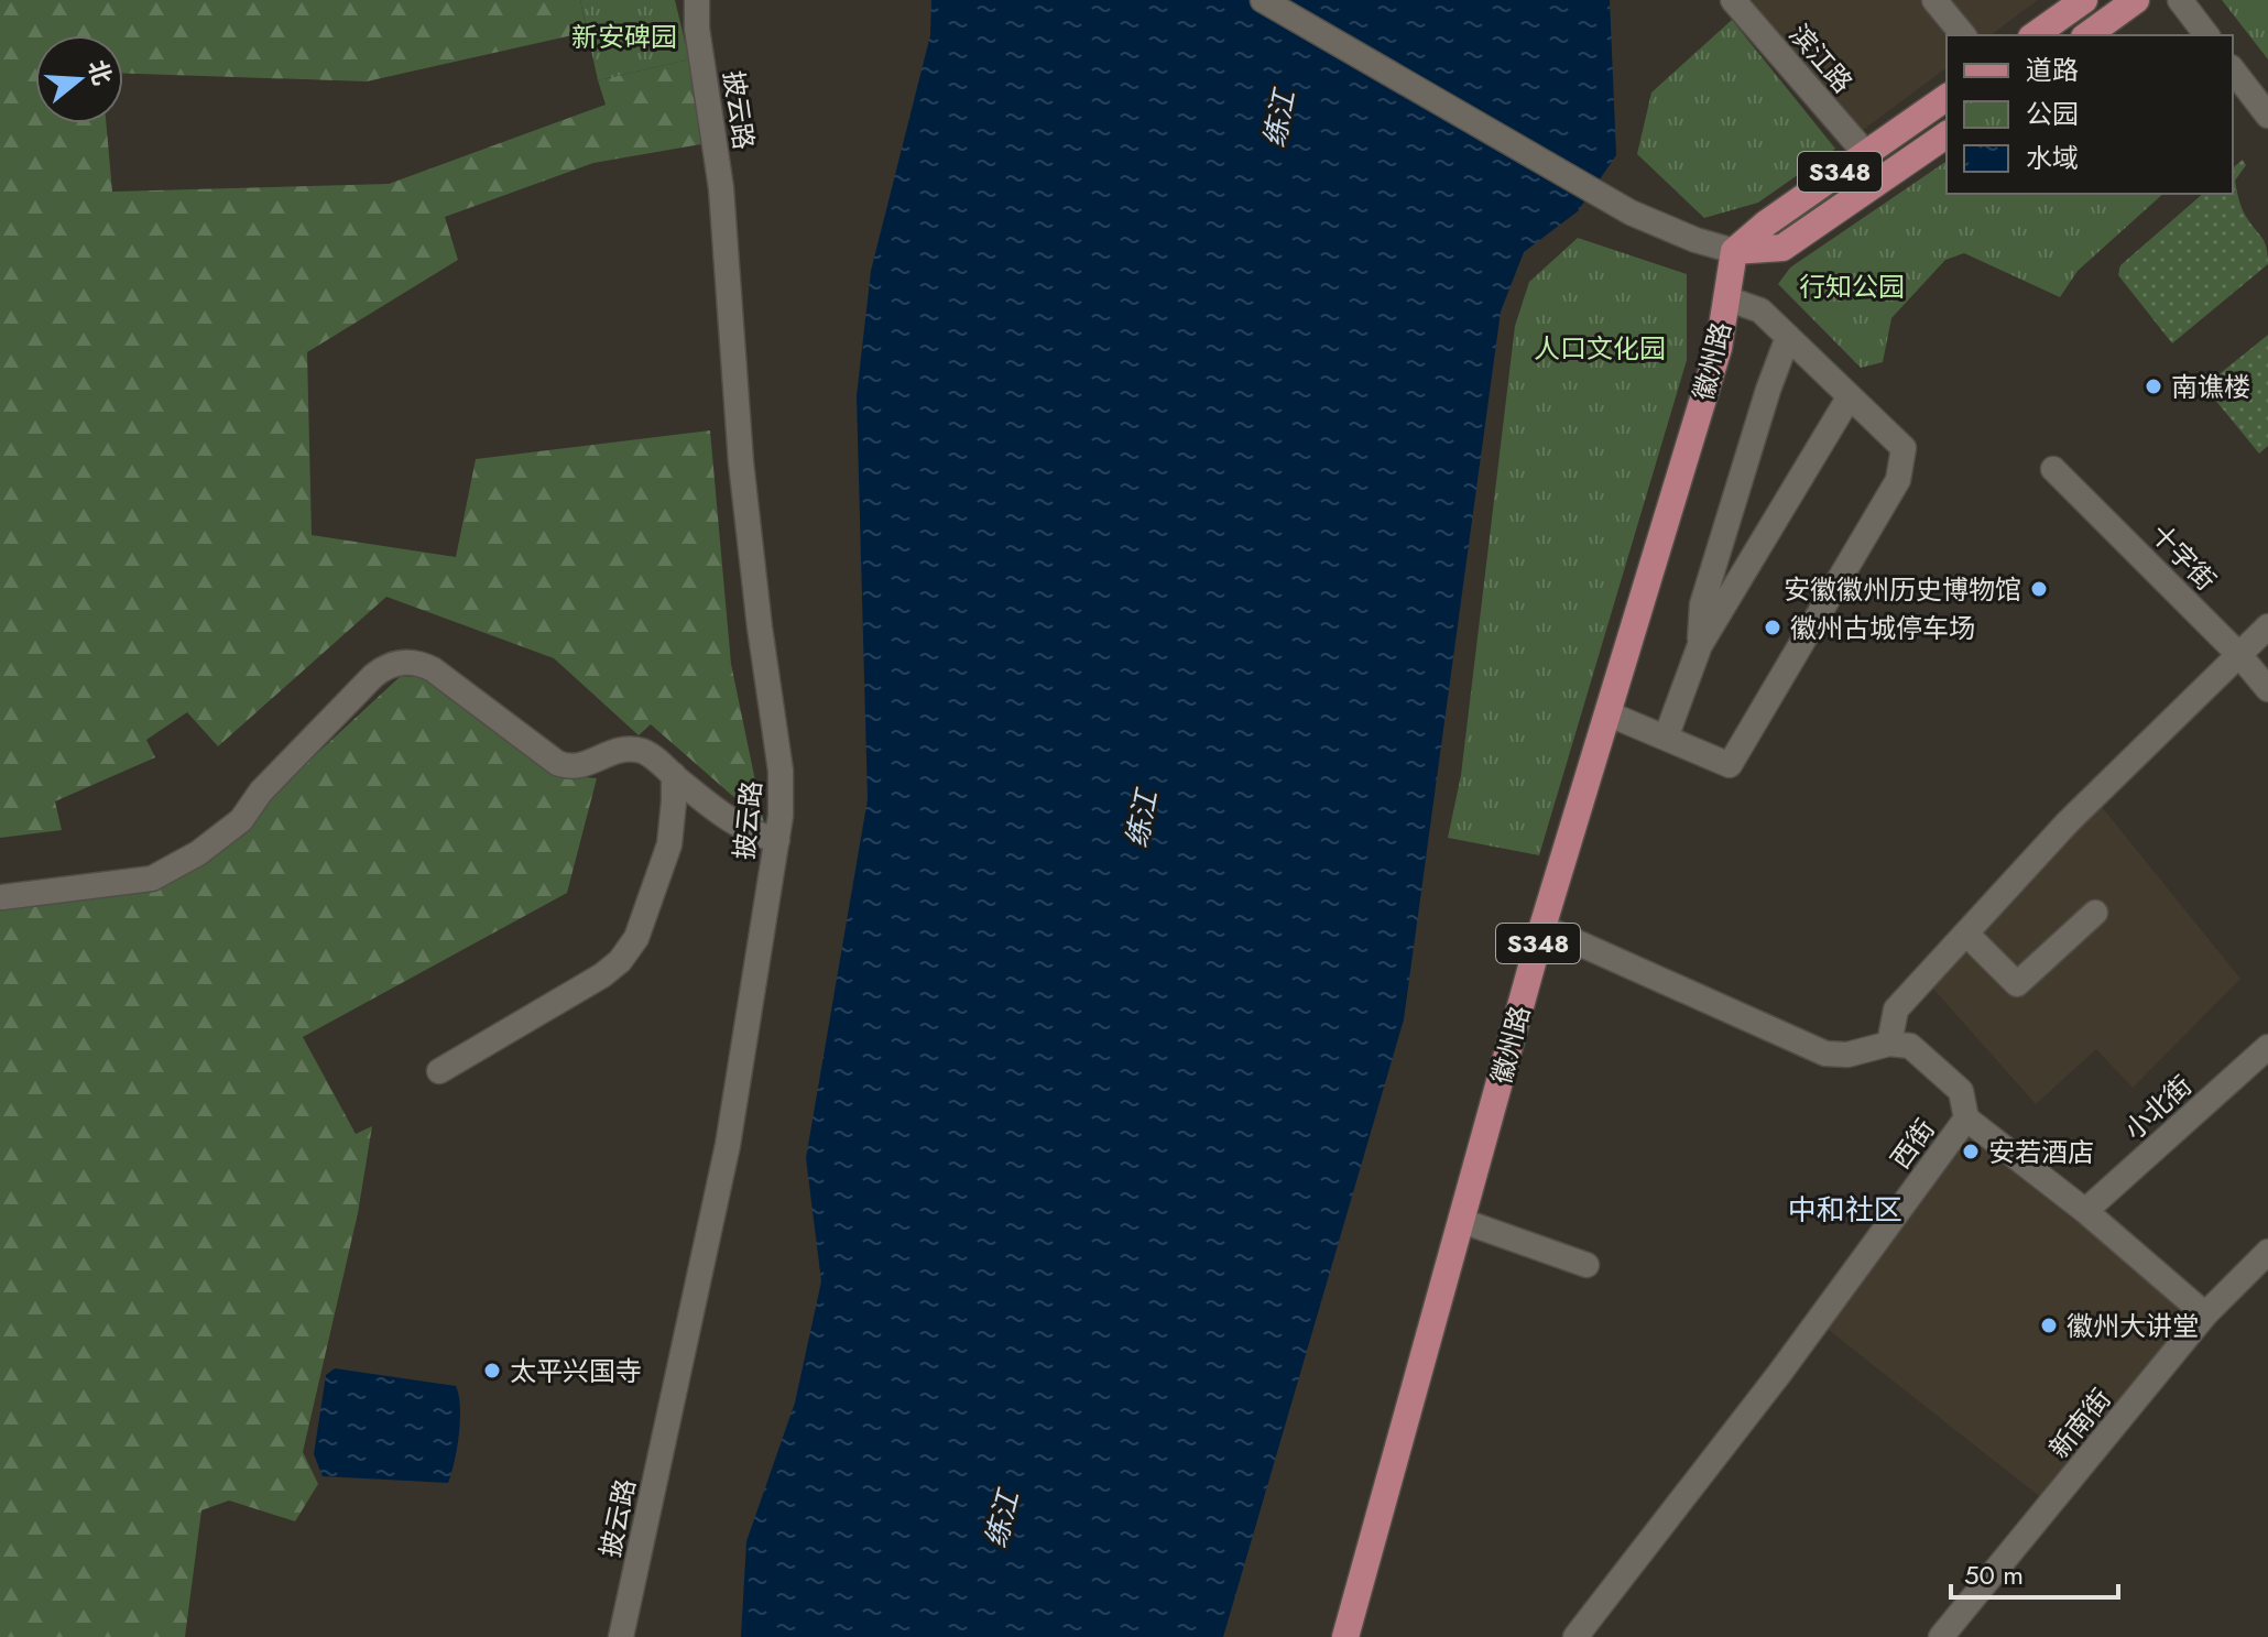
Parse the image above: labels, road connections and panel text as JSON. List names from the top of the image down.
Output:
{
  "streets": {
    "main road": ["S348", "徽州路"],
    "street": [
      "滨江路",
      "披云路",
      "十字街",
      "小北街",
      "西街",
      "新南街"
    ]
  },
  "crossings": [
    ["滨江路", "S348"],
    ["S348", "徽州路"]
  ],
  "districts": ["中和社区"],
  "water": ["练江"],
  "parks": ["新安碑园", "行知公园", "人口文化园"],
  "places": [
    "南谯楼",
    "安徽徽州历史博物馆",
    "徽州古城停车场",
    "安若酒店",
    "徽州大讲堂",
    "太平兴国寺"
  ],
  "legend": ["道路", "公园", "水域"],
  "scale_bar": "50 m",
  "north": "right"
}
